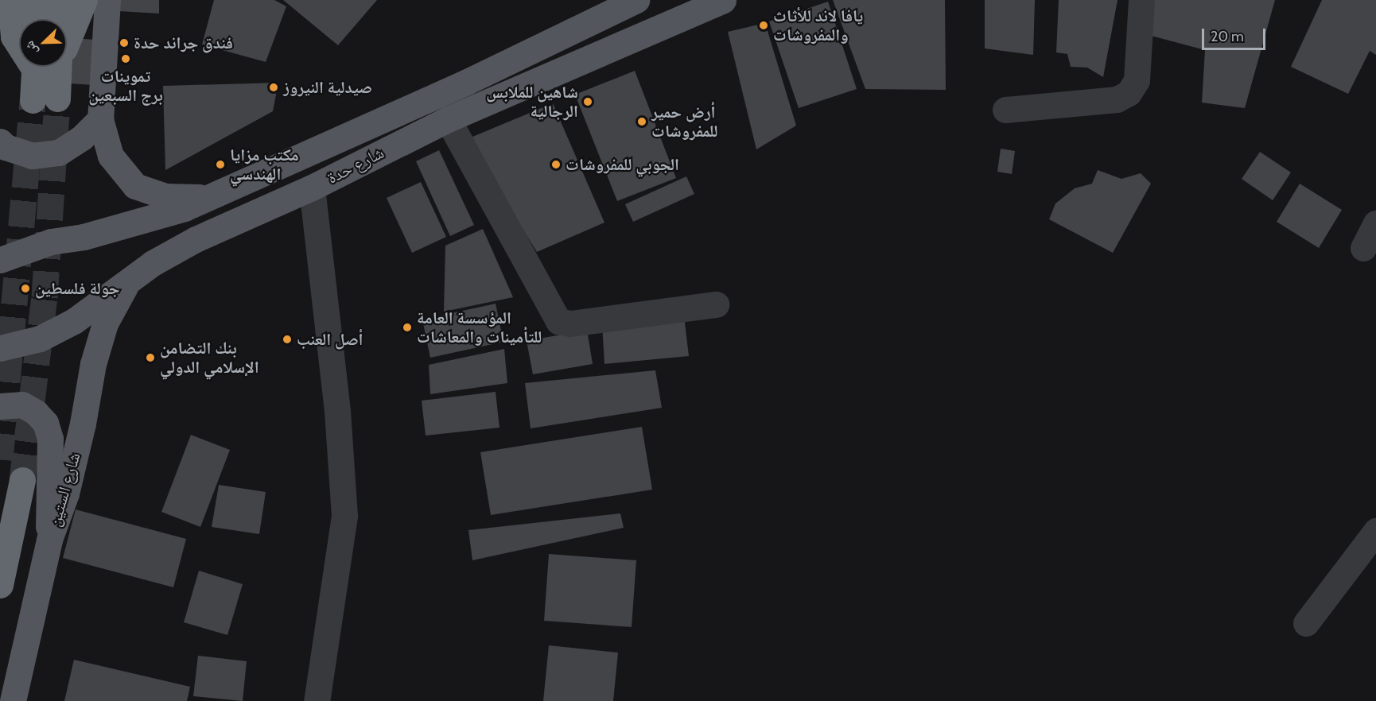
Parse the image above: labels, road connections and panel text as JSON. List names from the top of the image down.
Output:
{
  "streets": {
    "main road": ["شارع حدة", "شارع الستين"]
  },
  "crossings": [
    ["شارع حدة", "شارع الستين"]
  ],
  "places": [
    "يافا لاند للأثاث والمفروشات",
    "فندق جراند حدة",
    "تموينات برج السبعين",
    "صيدلية النيروز",
    "شاهين للملابس الرجالية",
    "أرض حمير للمفروشات",
    "مكتب مزايا الهندسي",
    "الجوبي للمفروشات",
    "جولة فلسطين",
    "المؤسسة العامة للتأمينات والمعاشات",
    "أصل العنب",
    "بنك التضامن الإسلامي الدولي"
  ],
  "scale_bar": "20 m",
  "north": "bottom left"
}
